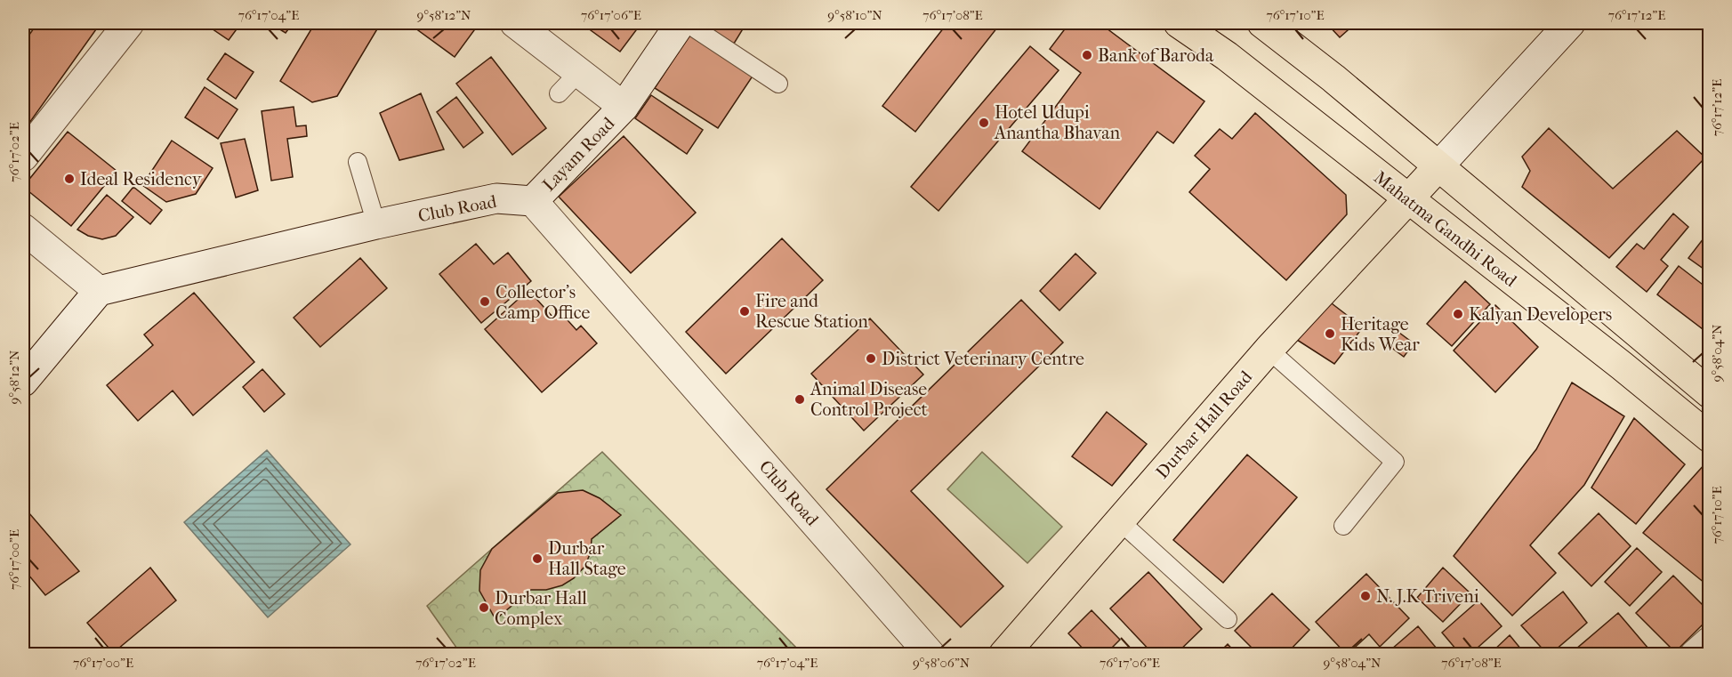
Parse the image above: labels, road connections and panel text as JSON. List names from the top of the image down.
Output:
{
  "streets": {
    "main road": ["Mahatma Gandhi Road", "Durbar Hall Road"],
    "street": ["Layam Road", "Club Road"]
  },
  "crossings": [
    ["Layam Road", "Club Road"],
    ["Mahatma Gandhi Road", "Durbar Hall Road"]
  ],
  "places": [
    "Bank of Baroda",
    "Hotel Udupi Anantha Bhavan",
    "Ideal Residency",
    "Collector's Camp Office",
    "Fire and Rescue Station",
    "Kalyan Developers",
    "Heritage Kids Wear",
    "District Veterinary Centre",
    "Animal Disease Control Project",
    "Durbar Hall Stage",
    "N. J.K Triveni",
    "Durbar Hall Complex"
  ],
  "coordinates": [
    "76°17'04\"E",
    "9°58'12\"N",
    "76°17'06\"E",
    "9°58'10\"N",
    "76°17'08\"E",
    "76°17'10\"E",
    "76°17'12\"E",
    "76°17'02\"E",
    "9°58'04\"N",
    "76°17'00\"E",
    "9°58'06\"N"
  ]
}
